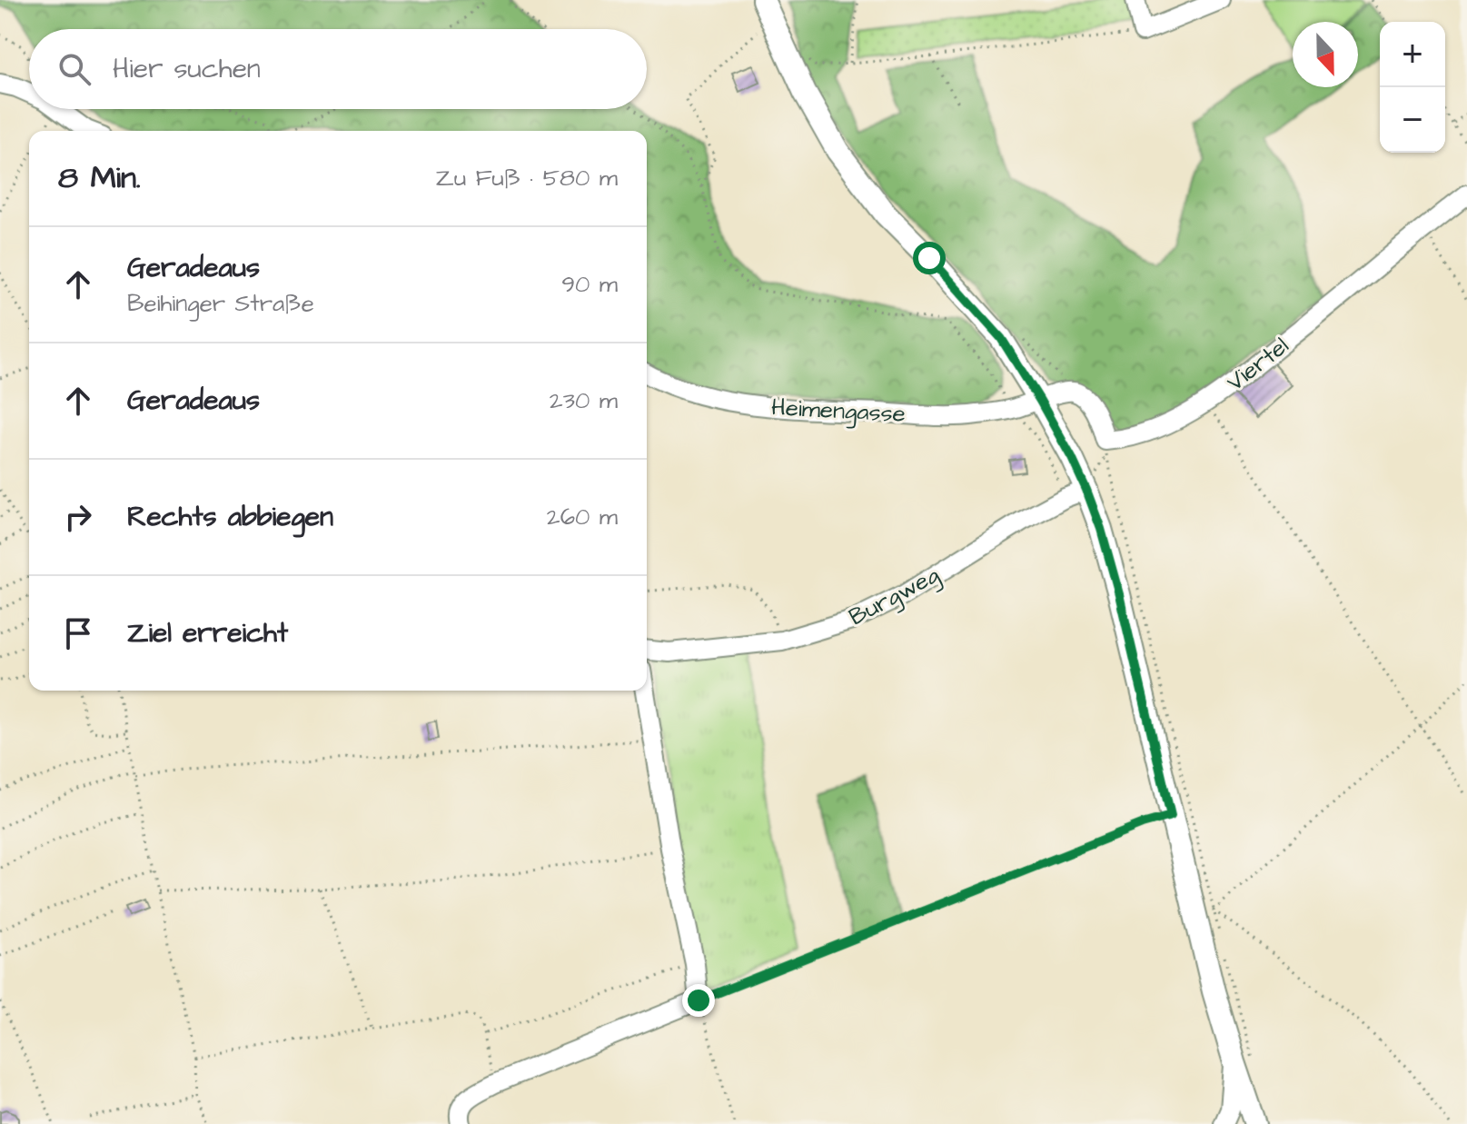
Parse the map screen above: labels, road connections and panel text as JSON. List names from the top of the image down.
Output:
{
  "streets": {
    "street": ["Viertel", "Heimengasse", "Burgweg"]
  },
  "north": "bottom",
  "page": {
    "map_buttons": ["+", "−"],
    "search": "Hier suchen",
    "heading": ["8 Min.", "Zu Fuß · 580 m"],
    "list": [
      ["Geradeaus", "Beihinger Straße", "90 m"],
      ["Geradeaus", "230 m"],
      ["Rechts abbiegen", "260 m"],
      "Ziel erreicht"
    ]
  }
}
